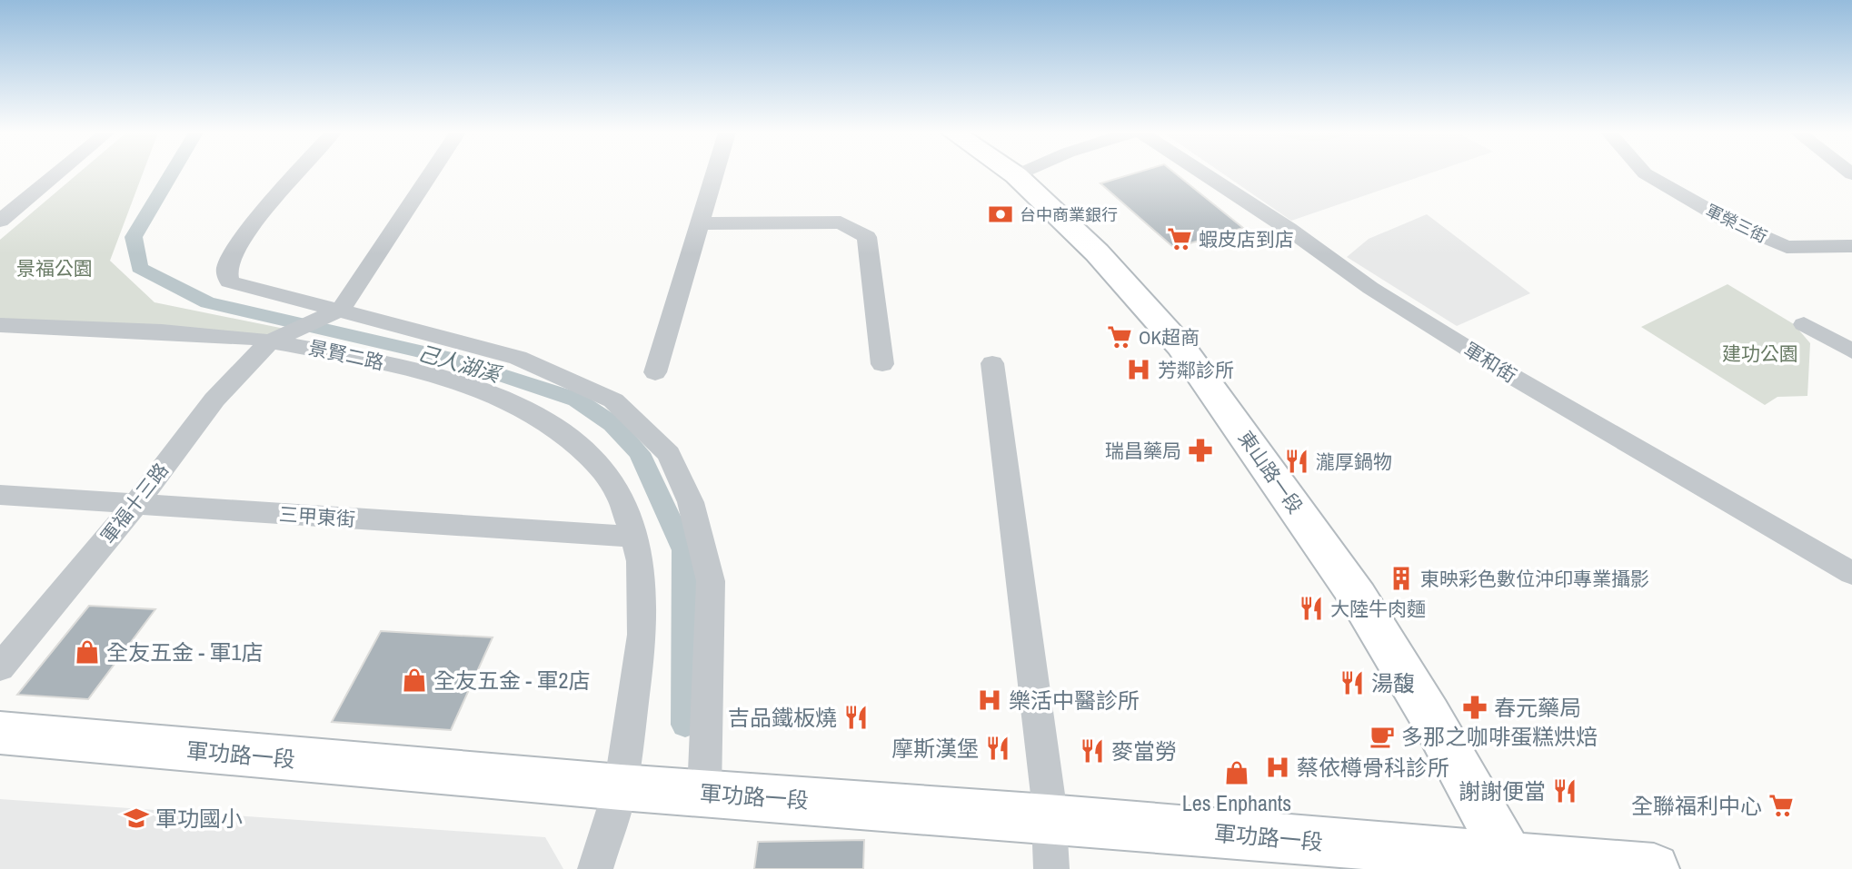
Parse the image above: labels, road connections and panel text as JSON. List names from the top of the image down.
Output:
{
  "streets": {
    "main road": ["東山路一段", "軍功路一段"],
    "street": [
      "軍榮三街",
      "景賢二路",
      "軍和街",
      "軍福十三路",
      "三甲東街"
    ]
  },
  "crossings": [
    ["景賢二路", "軍福十三路"],
    ["景賢二路", "三甲東街"],
    ["景賢二路", "軍功路一段"],
    ["東山路一段", "軍功路一段"],
    ["軍福十三路", "三甲東街"]
  ],
  "water": ["己人湖溪"],
  "parks": ["景福公園", "建功公園"],
  "places": {
    "bank": ["台中商業銀行"],
    "supermarket": ["蝦皮店到店", "OK超商", "全聯福利中心"],
    "hospital": ["芳鄰診所", "樂活中醫診所", "蔡依樽骨科診所"],
    "pharmacy": ["瑞昌藥局", "春元藥局"],
    "restaurant": [
      "瀧厚鍋物",
      "大陸牛肉麵",
      "湯馥",
      "吉品鐵板燒",
      "摩斯漢堡",
      "麥當勞",
      "謝謝便當"
    ],
    "building": ["東映彩色數位沖印專業攝影"],
    "shop": ["全友五金 - 軍1店", "全友五金 - 軍2店", "Les Enphants"],
    "cafe": ["多那之咖啡蛋糕烘焙"],
    "school or university": ["軍功國小"]
  }
}
